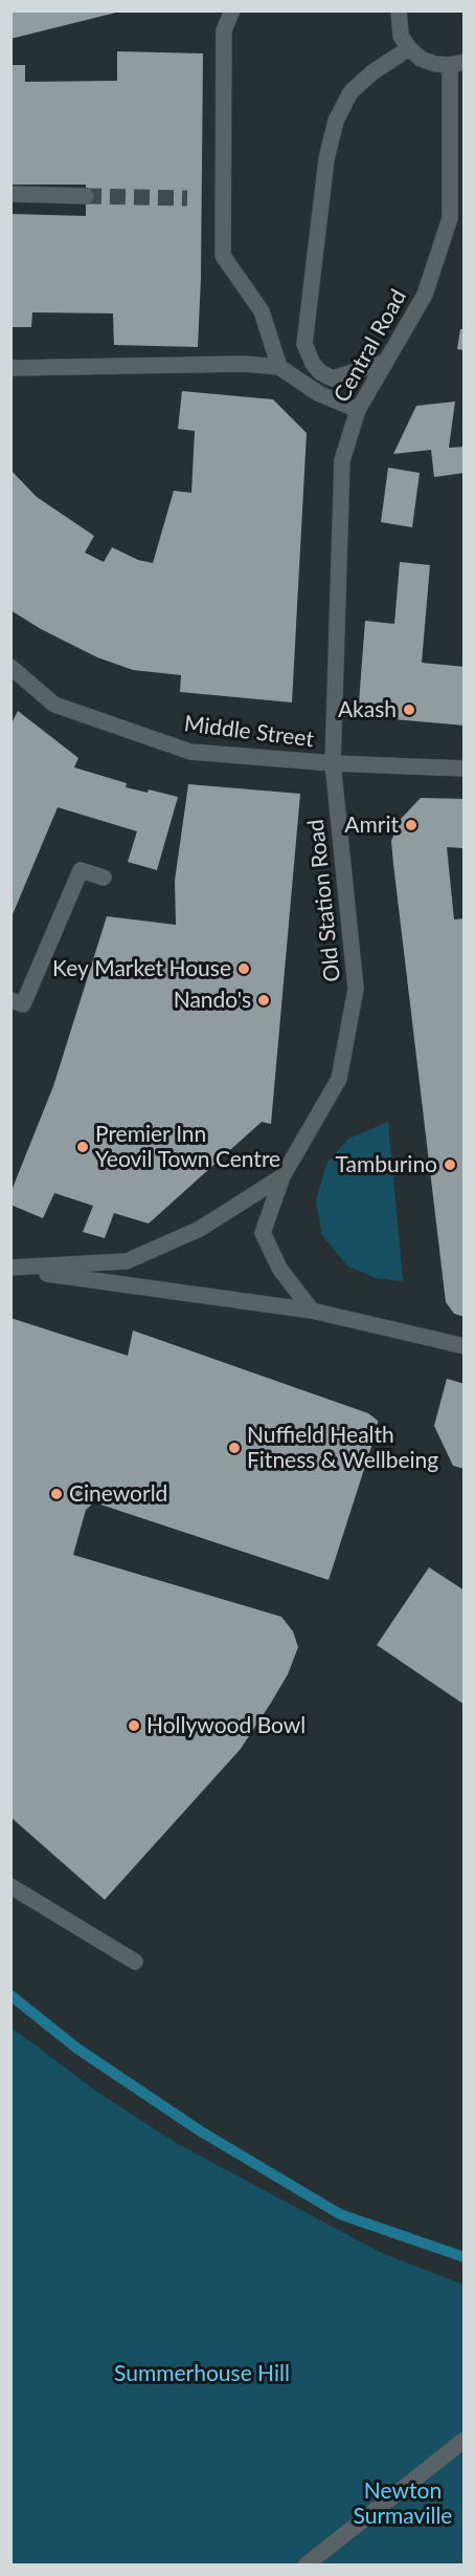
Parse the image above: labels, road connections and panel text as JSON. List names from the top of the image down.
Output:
{
  "streets": {
    "street": ["Central Road", "Middle Street", "Old Station Road"]
  },
  "crossings": [
    ["Central Road", "Middle Street"],
    ["Central Road", "Old Station Road"],
    ["Middle Street", "Old Station Road"]
  ],
  "parks": ["Summerhouse Hill", "Newton Surmaville"],
  "places": [
    "Akash",
    "Amrit",
    "Key Market House",
    "Nando's",
    "Premier Inn Yeovil Town Centre",
    "Tamburino",
    "Nuffield Health Fitness & Wellbeing",
    "Cineworld",
    "Hollywood Bowl"
  ]
}
